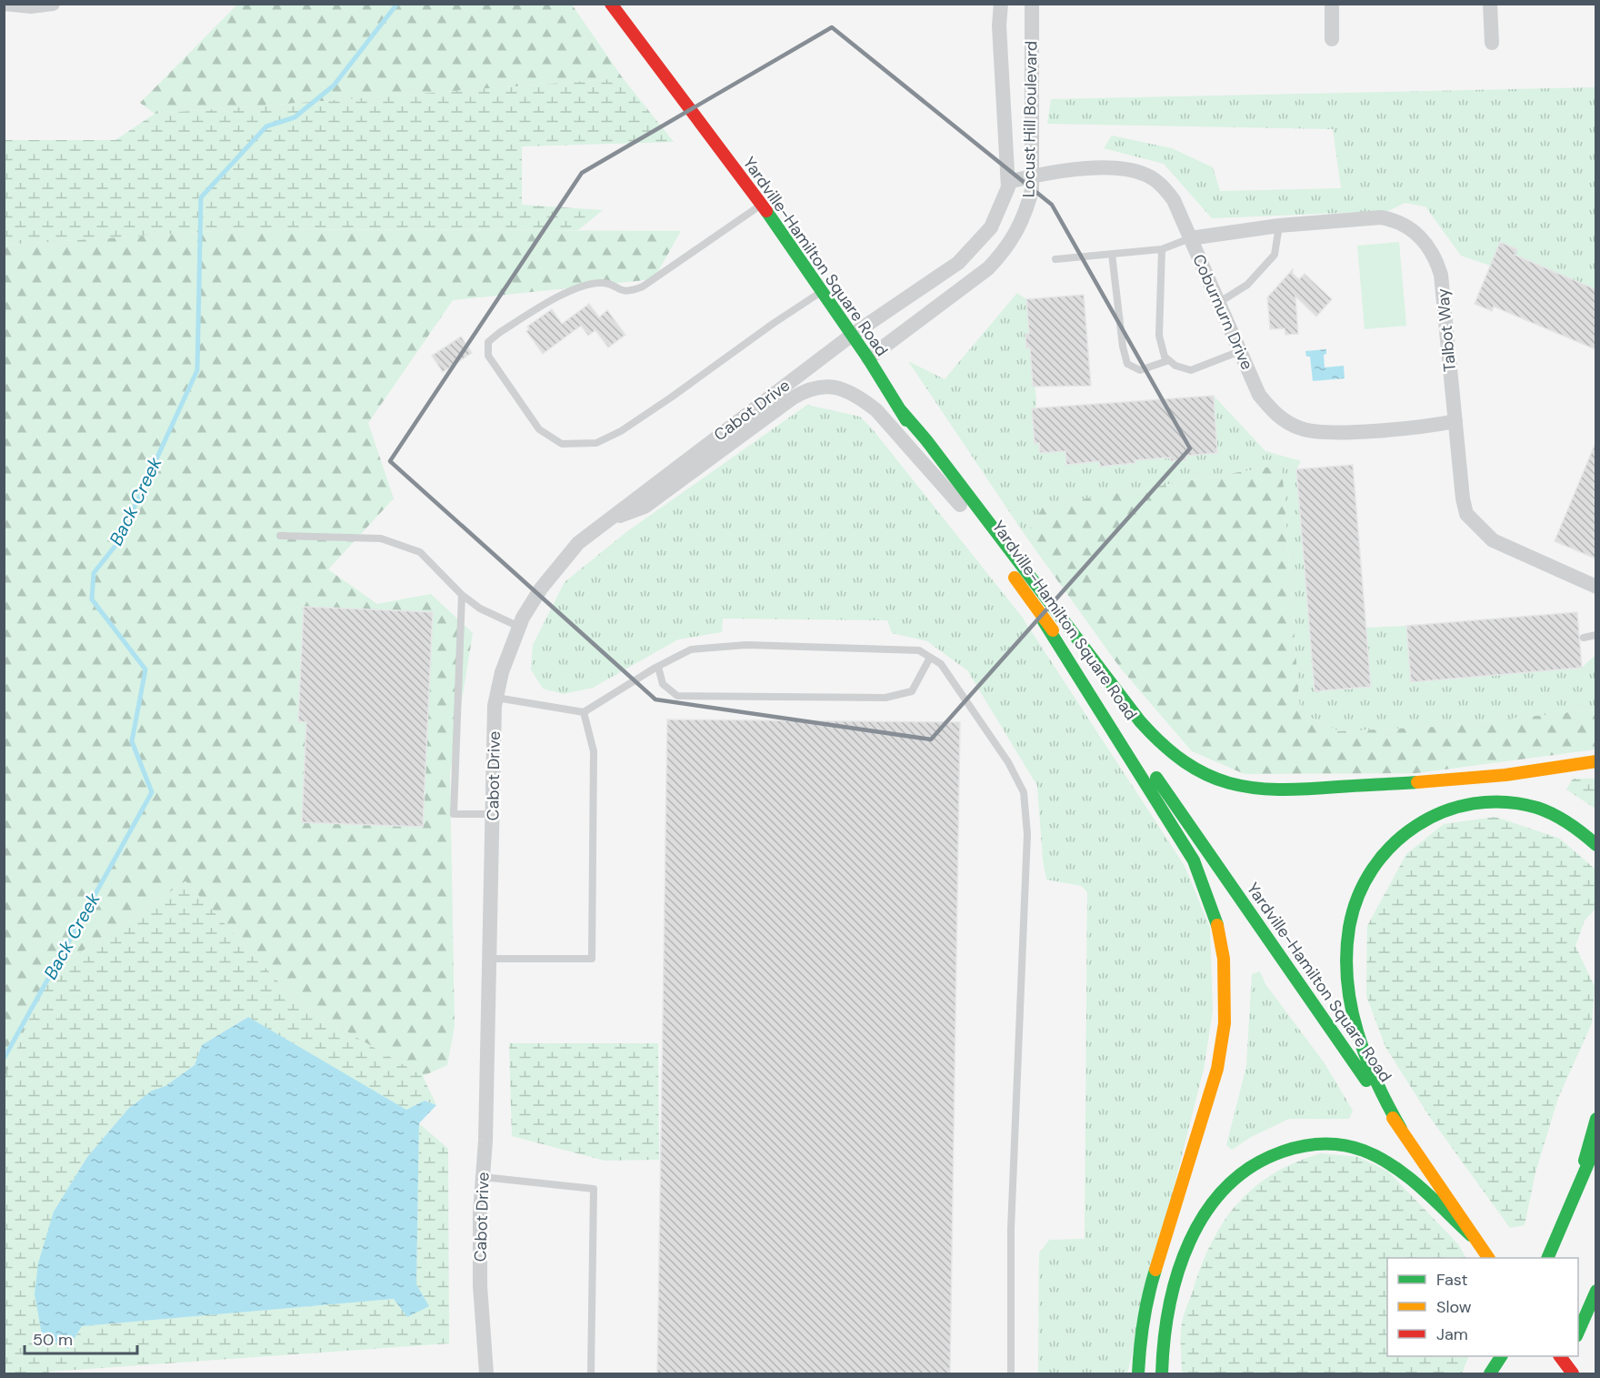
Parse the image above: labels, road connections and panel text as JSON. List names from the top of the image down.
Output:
{
  "streets": {
    "main road": ["Yardville-Hamilton Square Road"],
    "street": [
      "Locust Hill Boulevard",
      "Coburnurn Drive",
      "Talbot Way",
      "Cabot Drive"
    ]
  },
  "crossings": [
    ["Locust Hill Boulevard", "Yardville-Hamilton Square Road"],
    ["Locust Hill Boulevard", "Coburnurn Drive"],
    ["Locust Hill Boulevard", "Cabot Drive"],
    ["Yardville-Hamilton Square Road", "Cabot Drive"],
    ["Coburnurn Drive", "Talbot Way"]
  ],
  "water": ["Back Creek"],
  "legend": ["Fast", "Slow", "Jam"],
  "scale_bar": "50 m"
}
